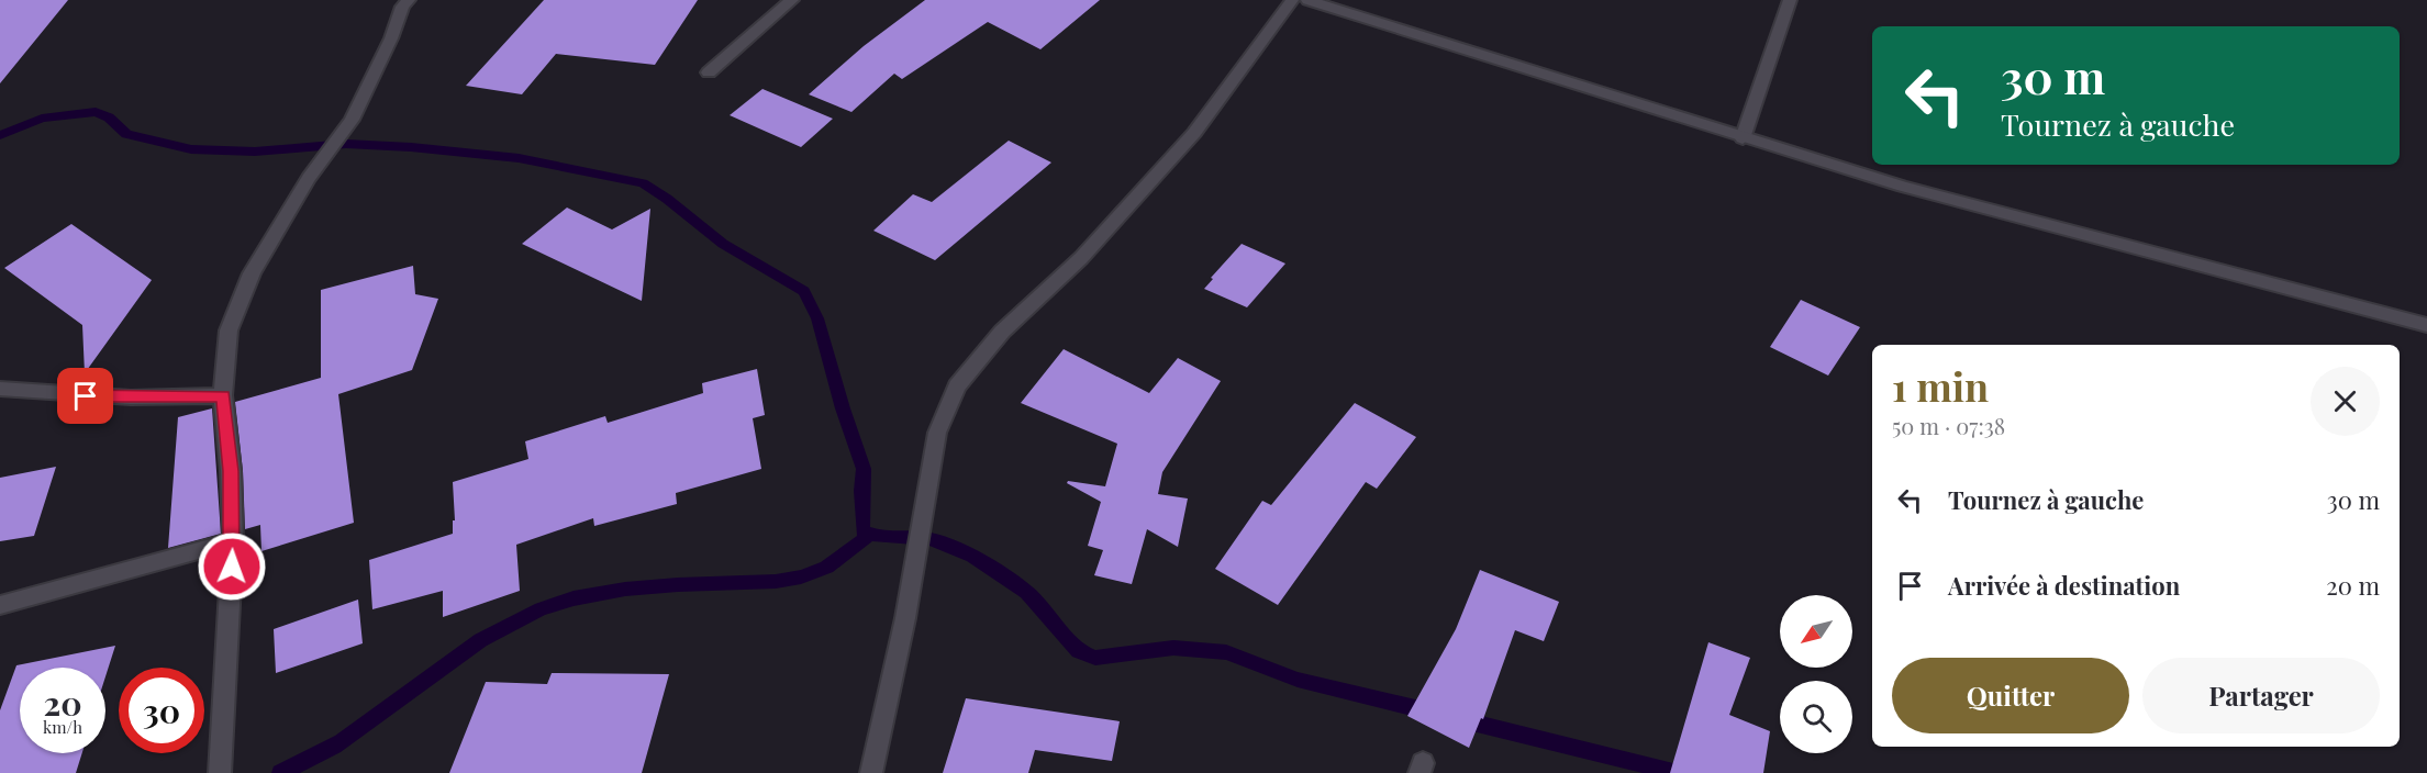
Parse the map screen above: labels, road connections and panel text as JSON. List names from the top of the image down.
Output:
{
  "north": "bottom left",
  "page": {
    "turn": ["30 m", "Tournez à gauche"],
    "heading": ["1 min", "50 m · 07:38"],
    "list": [
      {
        "name": "Tournez à gauche",
        "value": "30 m"
      },
      {
        "name": "Arrivée à destination",
        "value": "20 m"
      }
    ],
    "buttons": ["Quitter", "Partager"],
    "speed": "20 km/h",
    "limit": "30"
  }
}
